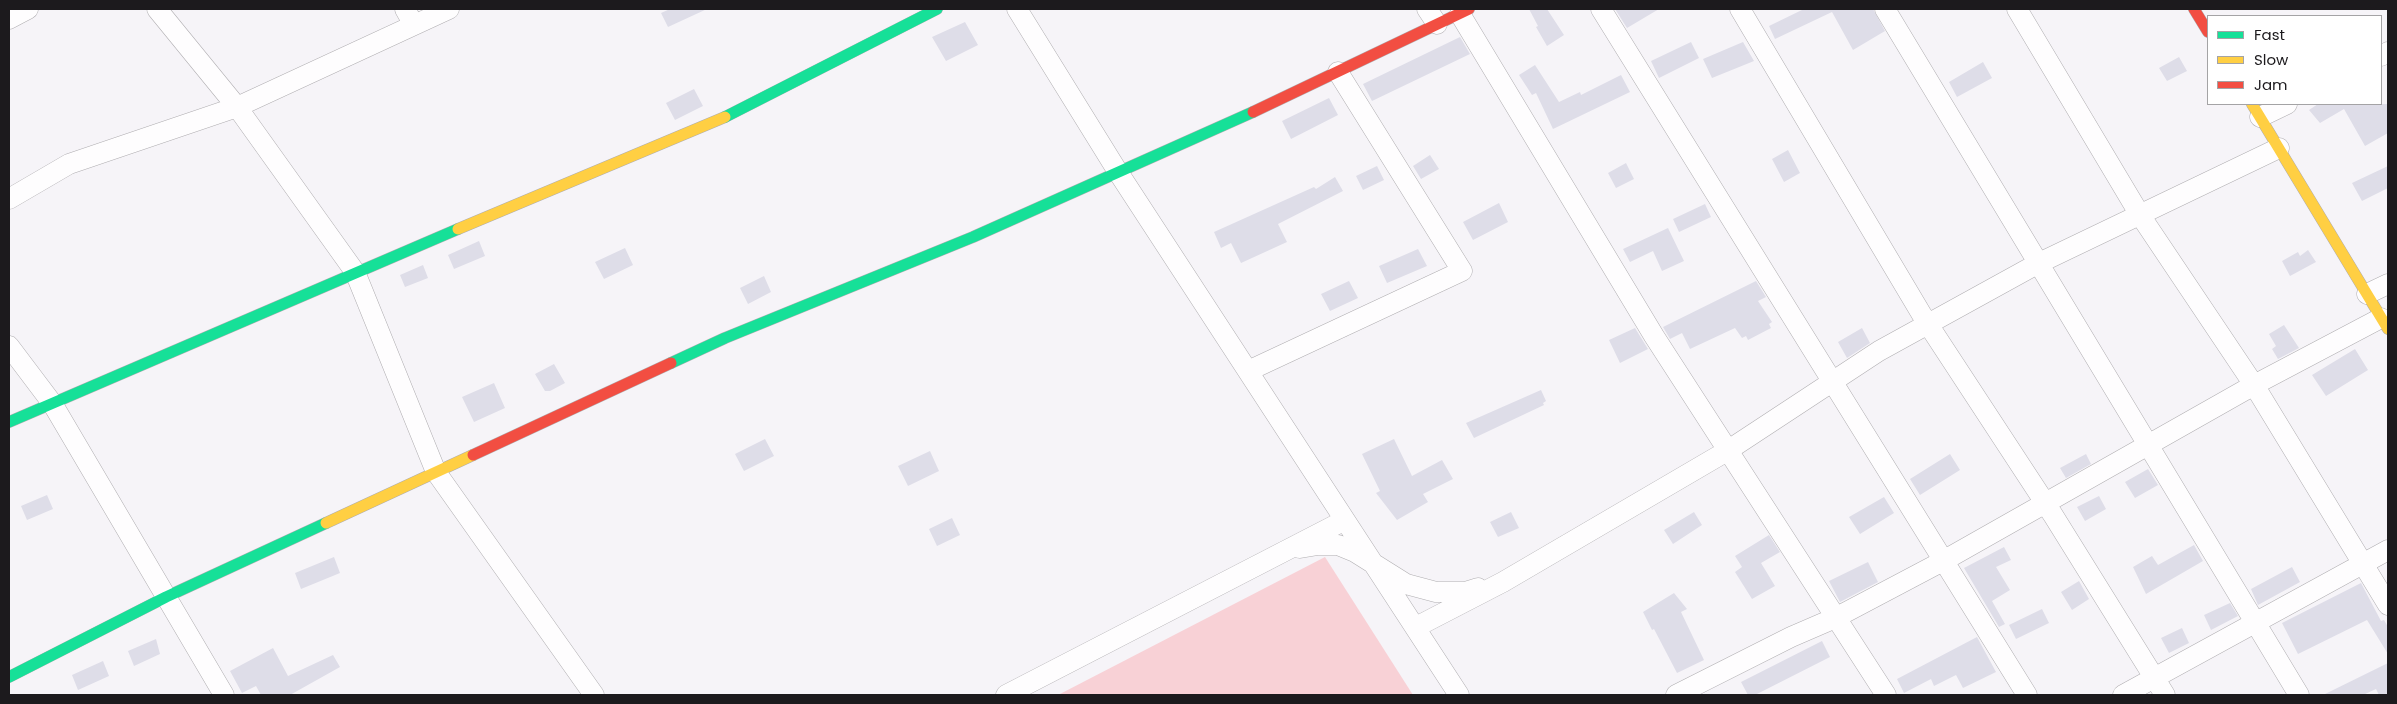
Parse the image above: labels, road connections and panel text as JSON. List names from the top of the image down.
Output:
{
  "legend": ["Fast", "Slow", "Jam"]
}
